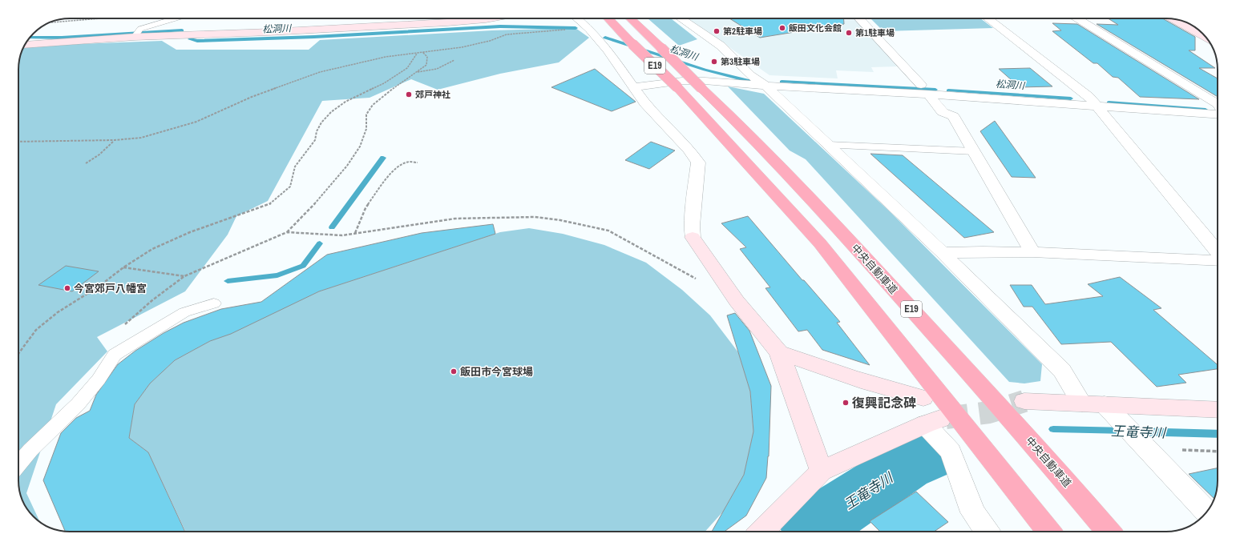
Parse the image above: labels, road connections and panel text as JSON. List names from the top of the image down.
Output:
{
  "streets": {
    "highway": ["E19", "中央自動車道"]
  },
  "water": ["松洞川", "王竜寺川"],
  "places": [
    "飯田文化会館",
    "第2駐車場",
    "第1駐車場",
    "第3駐車場",
    "郊戸神社",
    "今宮郊戸八幡宮",
    "飯田市今宮球場",
    "復興記念碑"
  ]
}
